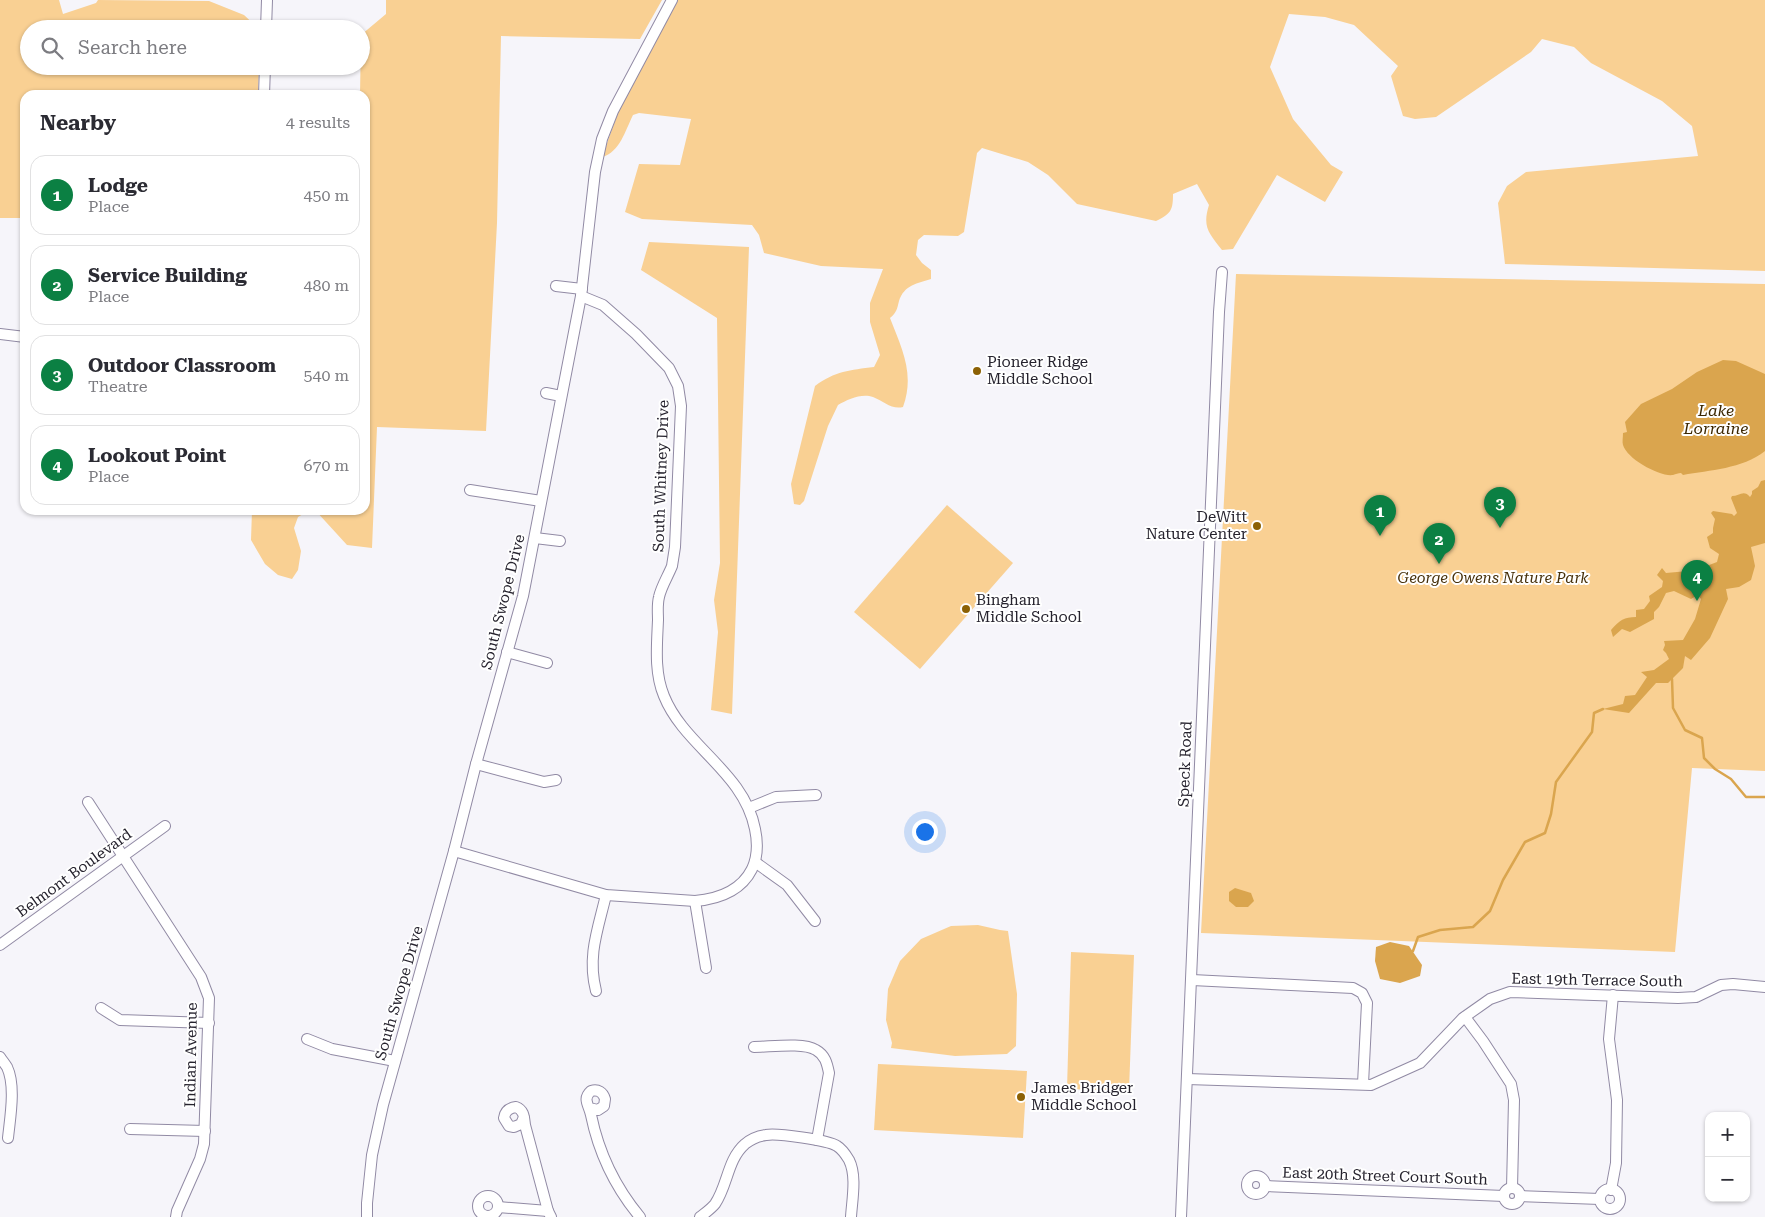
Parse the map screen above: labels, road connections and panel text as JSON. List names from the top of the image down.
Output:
{
  "streets": {
    "street": [
      "South Whitney Drive",
      "South Swope Drive",
      "Speck Road",
      "Belmont Boulevard",
      "East 19th Terrace South",
      "Indian Avenue",
      "East 20th Street Court South"
    ]
  },
  "crossings": [
    ["South Whitney Drive", "South Swope Drive"],
    ["Speck Road", "East 19th Terrace South"],
    ["Belmont Boulevard", "Indian Avenue"]
  ],
  "water": ["Lake Lorraine"],
  "parks": ["George Owens Nature Park"],
  "places": [
    "Pioneer Ridge Middle School",
    "DeWitt Nature Center",
    "Bingham Middle School",
    "James Bridger Middle School"
  ],
  "page": {
    "search": "Search here",
    "heading": ["Nearby", "4 results"],
    "list": [
      {
        "mark": "1",
        "name": "Lodge",
        "note": "Place",
        "value": "450 m"
      },
      {
        "mark": "2",
        "name": "Service Building",
        "note": "Place",
        "value": "480 m"
      },
      {
        "mark": "3",
        "name": "Outdoor Classroom",
        "note": "Theatre",
        "value": "540 m"
      },
      {
        "mark": "4",
        "name": "Lookout Point",
        "note": "Place",
        "value": "670 m"
      }
    ],
    "pins": [
      "3",
      "1",
      "2",
      "4"
    ],
    "map_buttons": ["+", "−"]
  }
}
